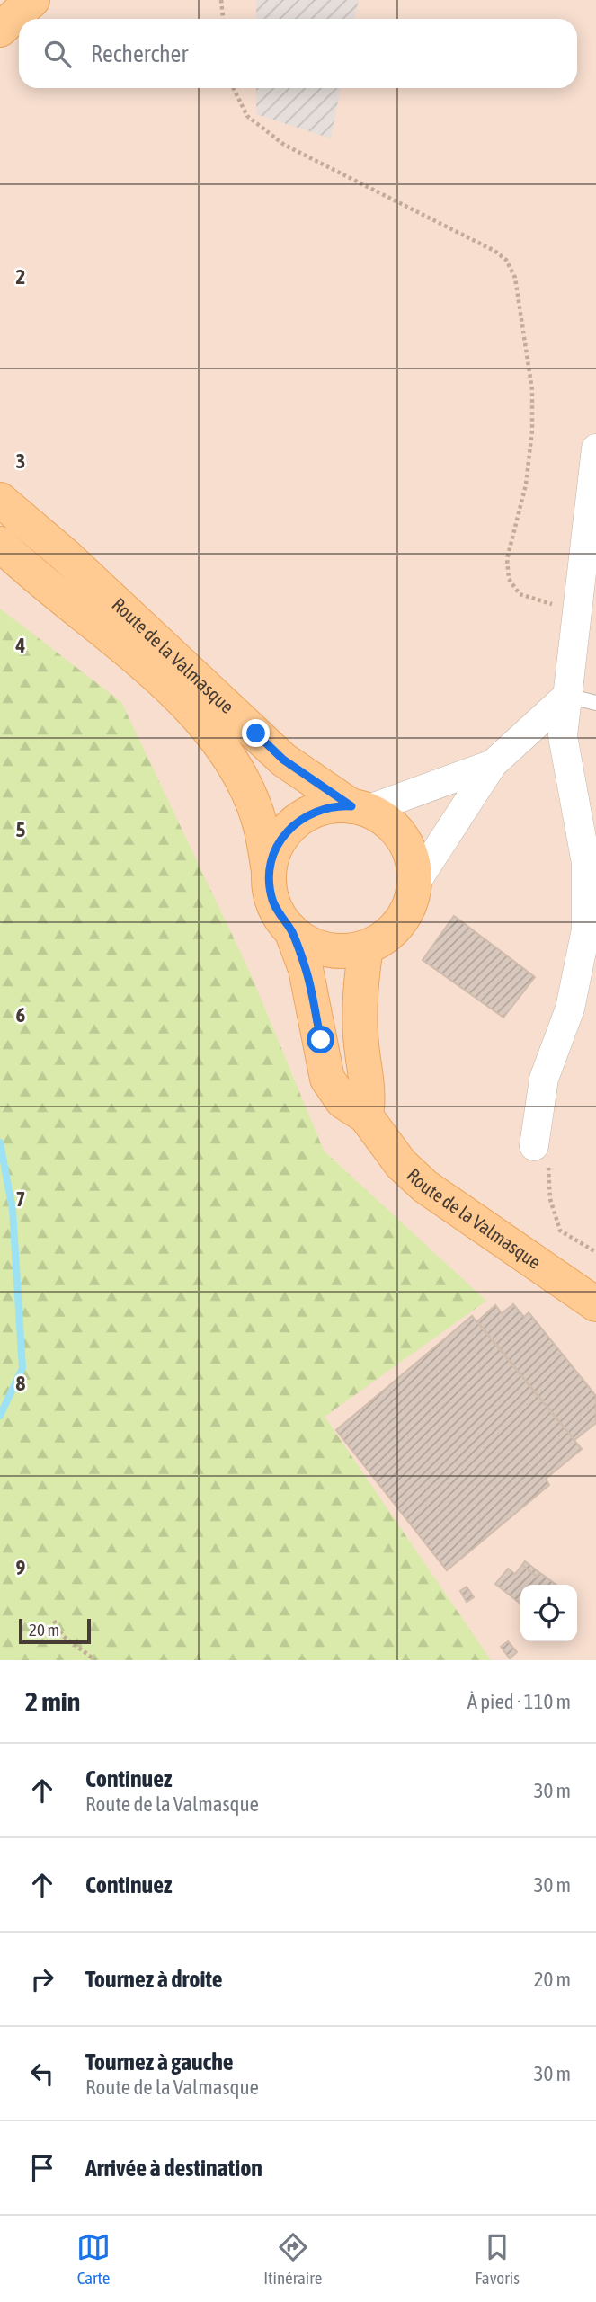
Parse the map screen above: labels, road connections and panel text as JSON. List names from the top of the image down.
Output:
{
  "streets": {
    "main road": ["Route de la Valmasque"]
  },
  "scale_bar": "20 m",
  "page": {
    "search": "Rechercher",
    "scale": "20 m",
    "heading": ["2 min", "À pied · 110 m"],
    "list": [
      ["Continuez", "Route de la Valmasque", "30 m"],
      ["Continuez", "30 m"],
      ["Tournez à droite", "20 m"],
      ["Tournez à gauche", "Route de la Valmasque", "30 m"],
      "Arrivée à destination"
    ],
    "nav": ["Carte", "Itinéraire", "Favoris"]
  },
  "grid": {
    "rows": [
      "2",
      "3",
      "4",
      "5",
      "6",
      "7",
      "8",
      "9"
    ]
  }
}
